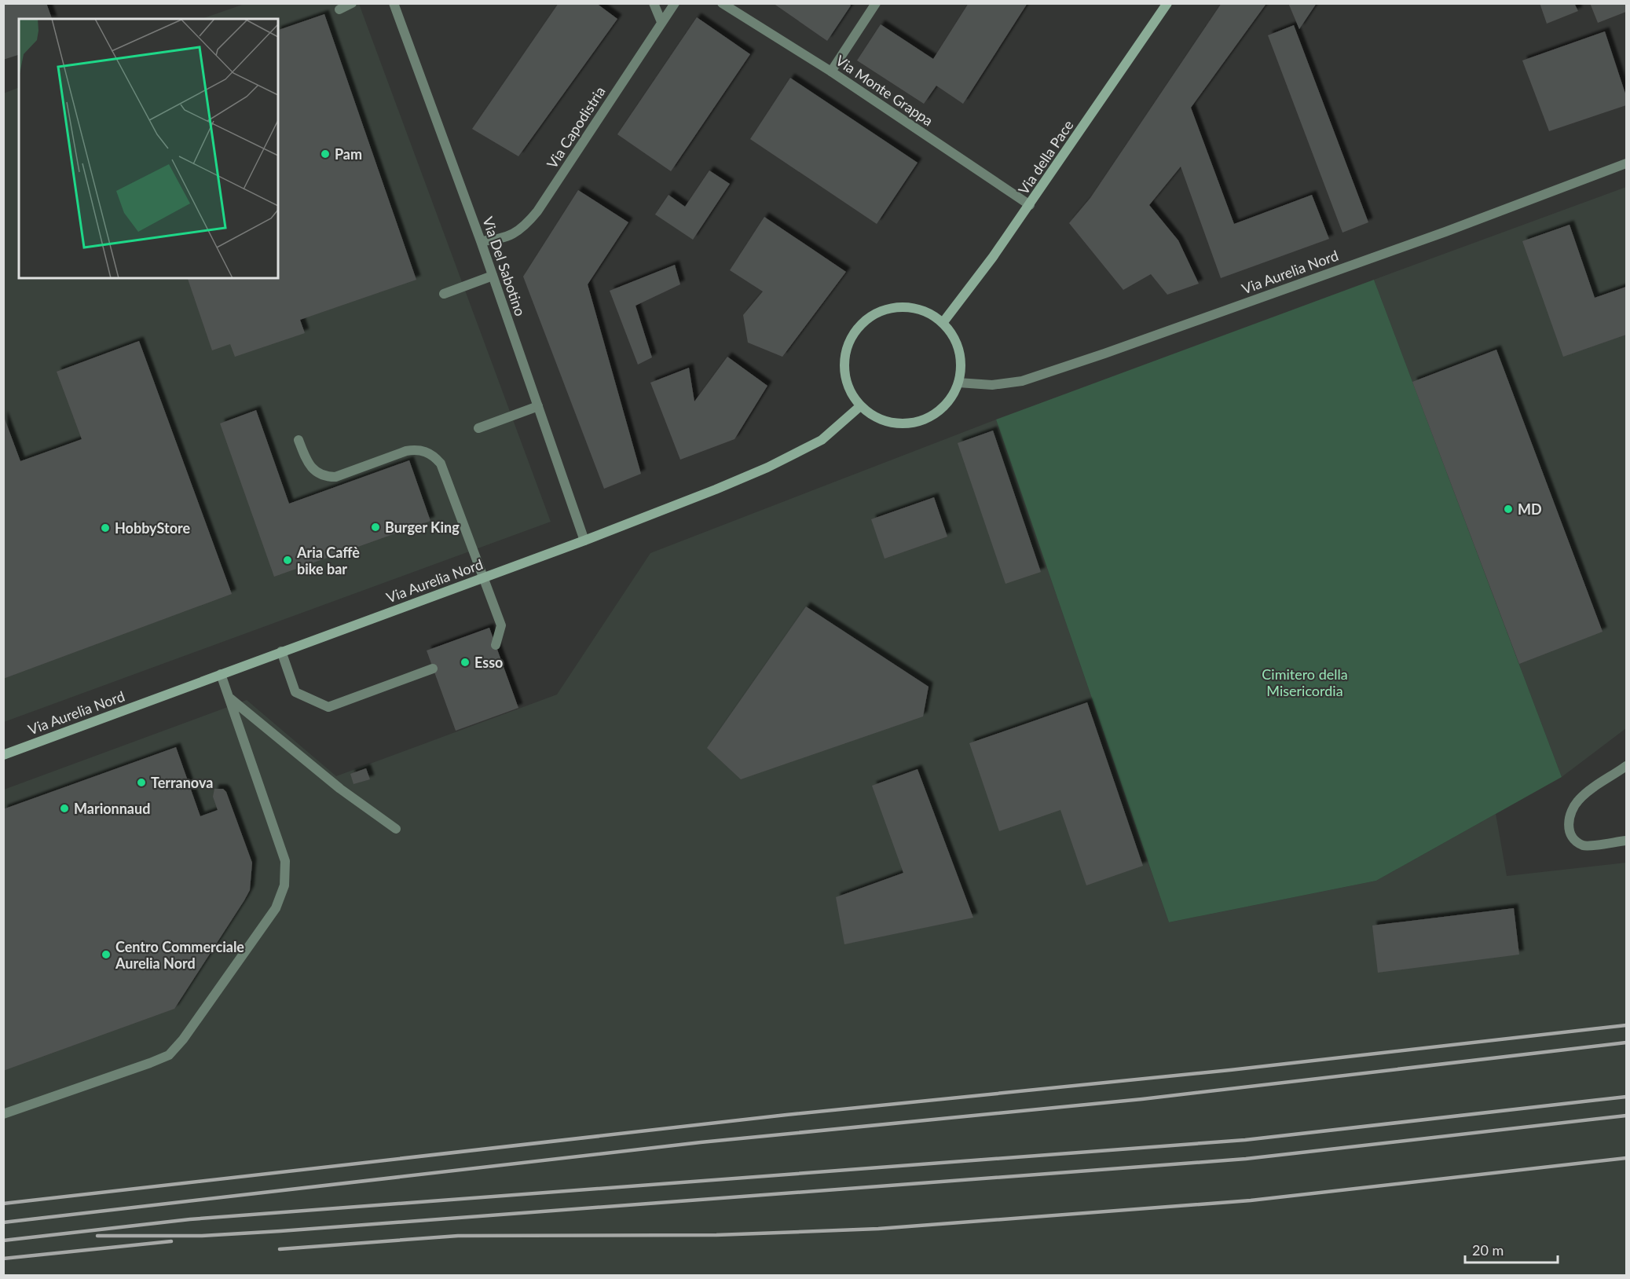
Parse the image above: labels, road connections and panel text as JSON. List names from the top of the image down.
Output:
{
  "streets": {
    "main road": ["Via della Pace", "Via Aurelia Nord"],
    "street": ["Via Monte Grappa", "Via Capodistria", "Via Del Sabotino"]
  },
  "crossings": [
    ["Via Monte Grappa", "Via della Pace"],
    ["Via Capodistria", "Via Del Sabotino"],
    ["Via della Pace", "Via Aurelia Nord"],
    ["Via Del Sabotino", "Via Aurelia Nord"]
  ],
  "parks": ["Cimitero della Misericordia"],
  "places": [
    "Pam",
    "MD",
    "Burger King",
    "HobbyStore",
    "Aria Caffè bike bar",
    "Esso",
    "Terranova",
    "Marionnaud",
    "Centro Commerciale Aurelia Nord"
  ],
  "scale_bar": "20 m"
}
